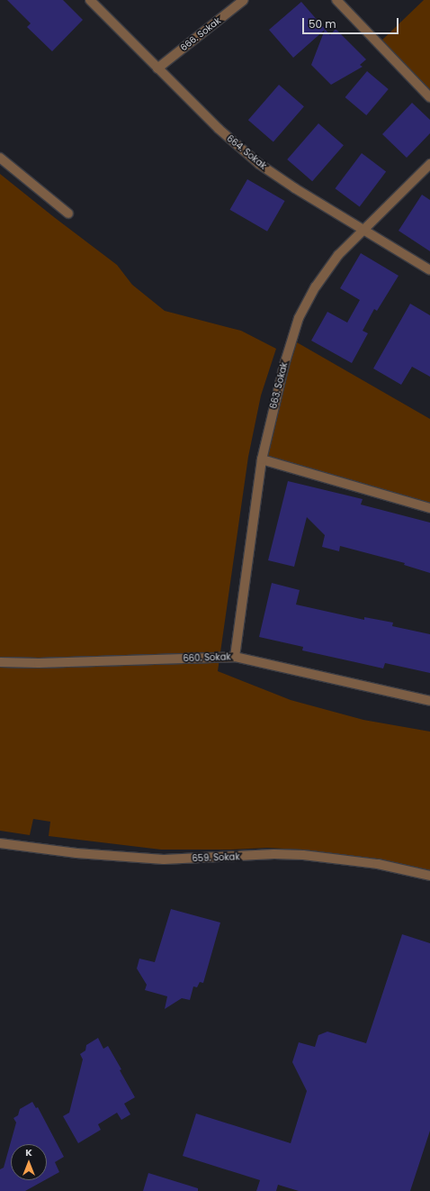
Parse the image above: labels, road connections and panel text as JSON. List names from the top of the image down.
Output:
{
  "streets": {
    "street": [
      "666. Sokak",
      "664. Sokak",
      "663. Sokak",
      "660. Sokak",
      "659. Sokak"
    ]
  },
  "crossings": [
    ["666. Sokak", "664. Sokak"],
    ["664. Sokak", "663. Sokak"],
    ["663. Sokak", "660. Sokak"]
  ],
  "scale_bar": "50 m",
  "north": "top"
}
